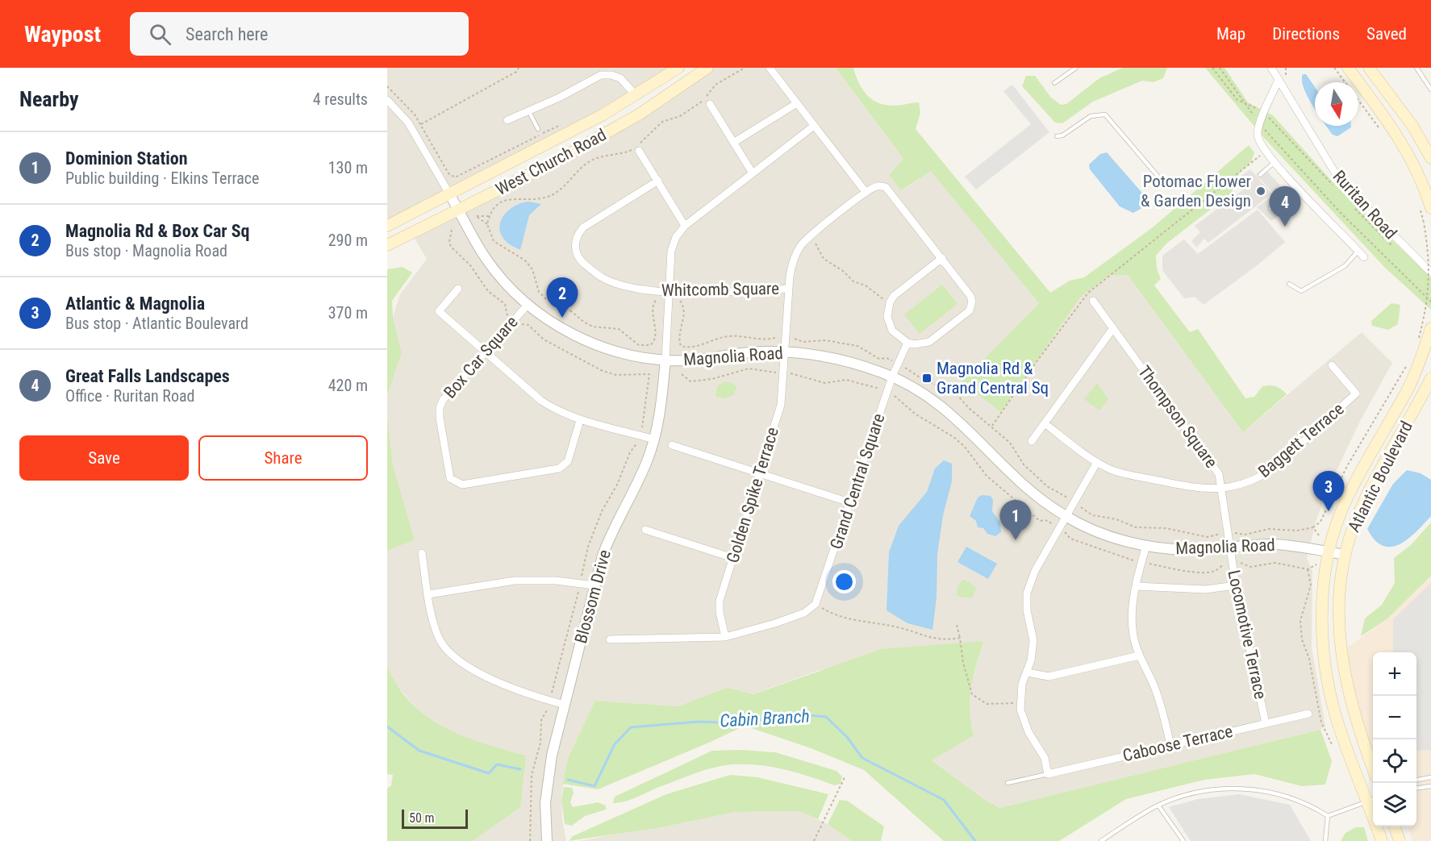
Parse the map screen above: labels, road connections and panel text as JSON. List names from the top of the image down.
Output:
{
  "streets": {
    "main road": ["West Church Road", "Atlantic Boulevard"],
    "street": [
      "Ruritan Road",
      "Whitcomb Square",
      "Magnolia Road",
      "Box Car Square",
      "Thompson Square",
      "Baggett Terrace",
      "Grand Central Square",
      "Golden Spike Terrace",
      "Blossom Drive",
      "Locomotive Terrace",
      "Caboose Terrace"
    ]
  },
  "crossings": [
    ["West Church Road", "Magnolia Road"],
    ["Whitcomb Square", "Golden Spike Terrace"],
    ["Magnolia Road", "Box Car Square"],
    ["Magnolia Road", "Thompson Square"],
    ["Magnolia Road", "Atlantic Boulevard"],
    ["Magnolia Road", "Grand Central Square"],
    ["Magnolia Road", "Golden Spike Terrace"],
    ["Magnolia Road", "Blossom Drive"],
    ["Magnolia Road", "Locomotive Terrace"],
    ["Thompson Square", "Baggett Terrace"],
    ["Thompson Square", "Locomotive Terrace"],
    ["Locomotive Terrace", "Caboose Terrace"]
  ],
  "water": ["Cabin Branch"],
  "places": {
    "other": ["Potomac Flower & Garden Design"],
    "transit": ["Magnolia Rd & Grand Central Sq"]
  },
  "scale_bar": "50 m",
  "north": "bottom",
  "page": {
    "header": "Waypost",
    "search": "Search here",
    "nav": ["Map", "Directions", "Saved"],
    "heading": ["Nearby", "4 results"],
    "list": [
      {
        "mark": "1",
        "name": "Dominion Station",
        "note": "Public building · Elkins Terrace",
        "value": "130 m"
      },
      {
        "mark": "2",
        "name": "Magnolia Rd & Box Car Sq",
        "note": "Bus stop · Magnolia Road",
        "value": "290 m"
      },
      {
        "mark": "3",
        "name": "Atlantic & Magnolia",
        "note": "Bus stop · Atlantic Boulevard",
        "value": "370 m"
      },
      {
        "mark": "4",
        "name": "Great Falls Landscapes",
        "note": "Office · Ruritan Road",
        "value": "420 m"
      }
    ],
    "pins": [
      "4",
      "2",
      "3",
      "1"
    ],
    "buttons": ["Save", "Share"],
    "map_buttons": ["+", "−"],
    "scale": "50 m"
  }
}
